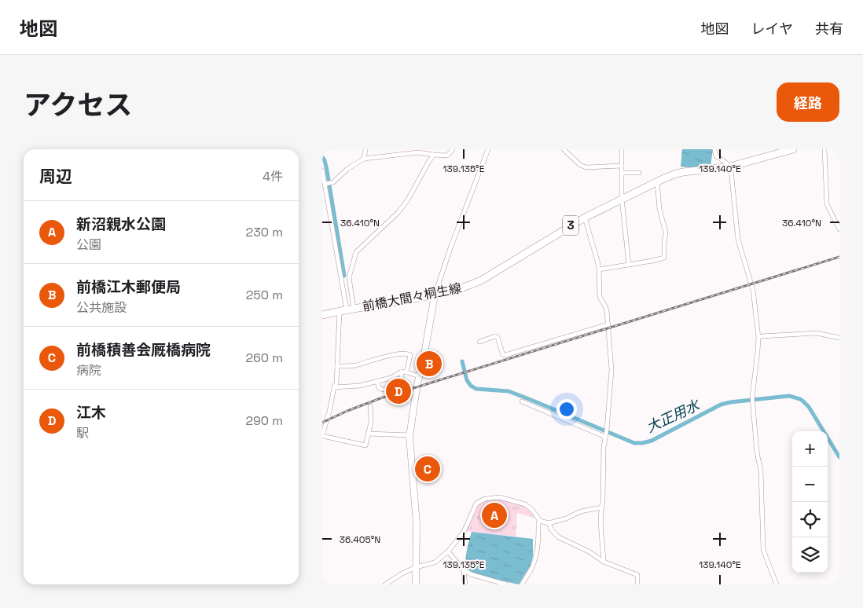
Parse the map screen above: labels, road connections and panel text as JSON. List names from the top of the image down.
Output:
{
  "streets": {
    "main road": ["3", "前橋大間々桐生線"]
  },
  "water": ["大正用水"],
  "page": {
    "header": "地図",
    "nav": ["地図", "レイヤ", "共有"],
    "title": "アクセス",
    "buttons": "経路",
    "heading": ["周辺", "4件"],
    "list": [
      {
        "mark": "A",
        "name": "新沼親水公園",
        "note": "公園",
        "value": "230 m"
      },
      {
        "mark": "B",
        "name": "前橋江木郵便局",
        "note": "公共施設",
        "value": "250 m"
      },
      {
        "mark": "C",
        "name": "前橋積善会厩橋病院",
        "note": "病院",
        "value": "260 m"
      },
      {
        "mark": "D",
        "name": "江木",
        "note": "駅",
        "value": "290 m"
      }
    ],
    "pins": [
      "B",
      "D",
      "C",
      "A"
    ],
    "map_buttons": ["+", "−"]
  },
  "coordinates": [
    "139.135°E",
    "139.140°E",
    "36.410°N",
    "36.405°N"
  ]
}
